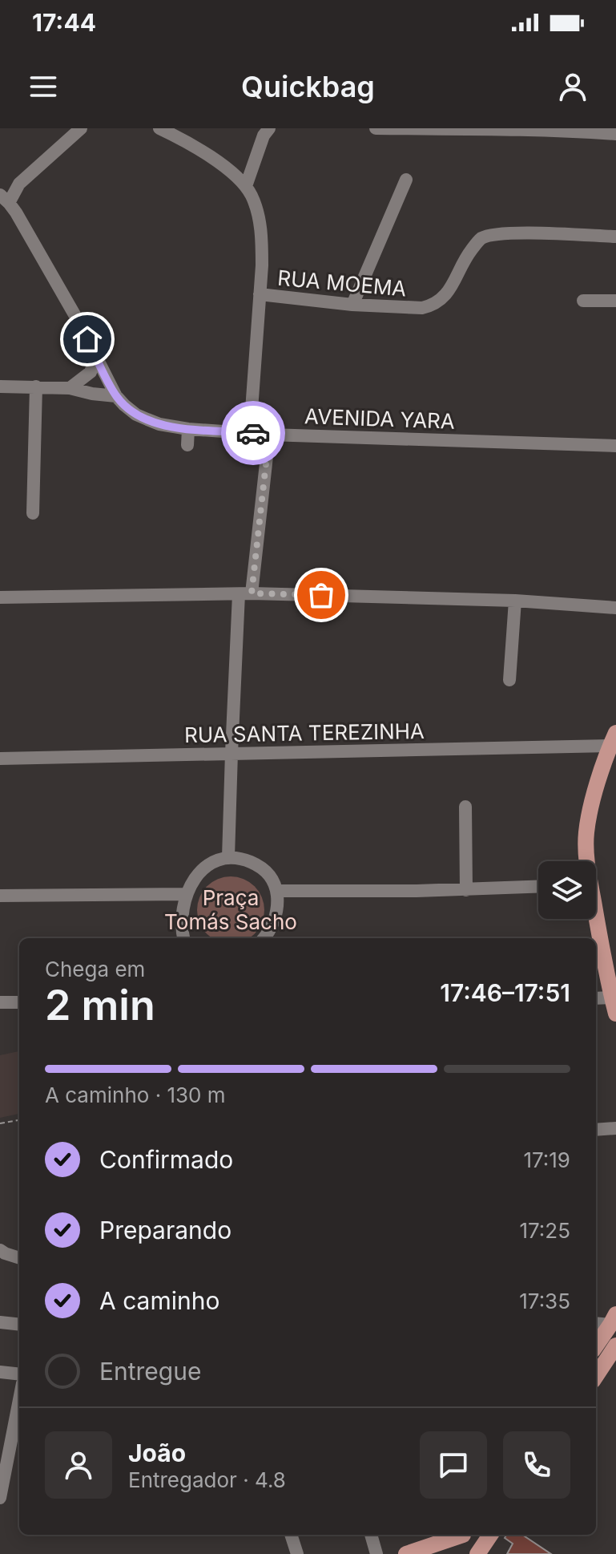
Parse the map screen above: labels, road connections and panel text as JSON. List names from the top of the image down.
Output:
{
  "streets": {
    "street": ["RUA MOEMA", "AVENIDA YARA", "RUA SANTA TEREZINHA"]
  },
  "parks": ["Praça Tomás Sacho"],
  "page": {
    "status": "17:44",
    "header": "Quickbag",
    "heading": ["2 min", "Chega em", "17:46–17:51"],
    "panel": ["João", "Entregador · 4.8"],
    "bar": "A caminho · 130 m",
    "list": [
      ["Confirmado", "17:19"],
      ["Preparando", "17:25"],
      ["A caminho", "17:35"],
      "Entregue"
    ]
  }
}
